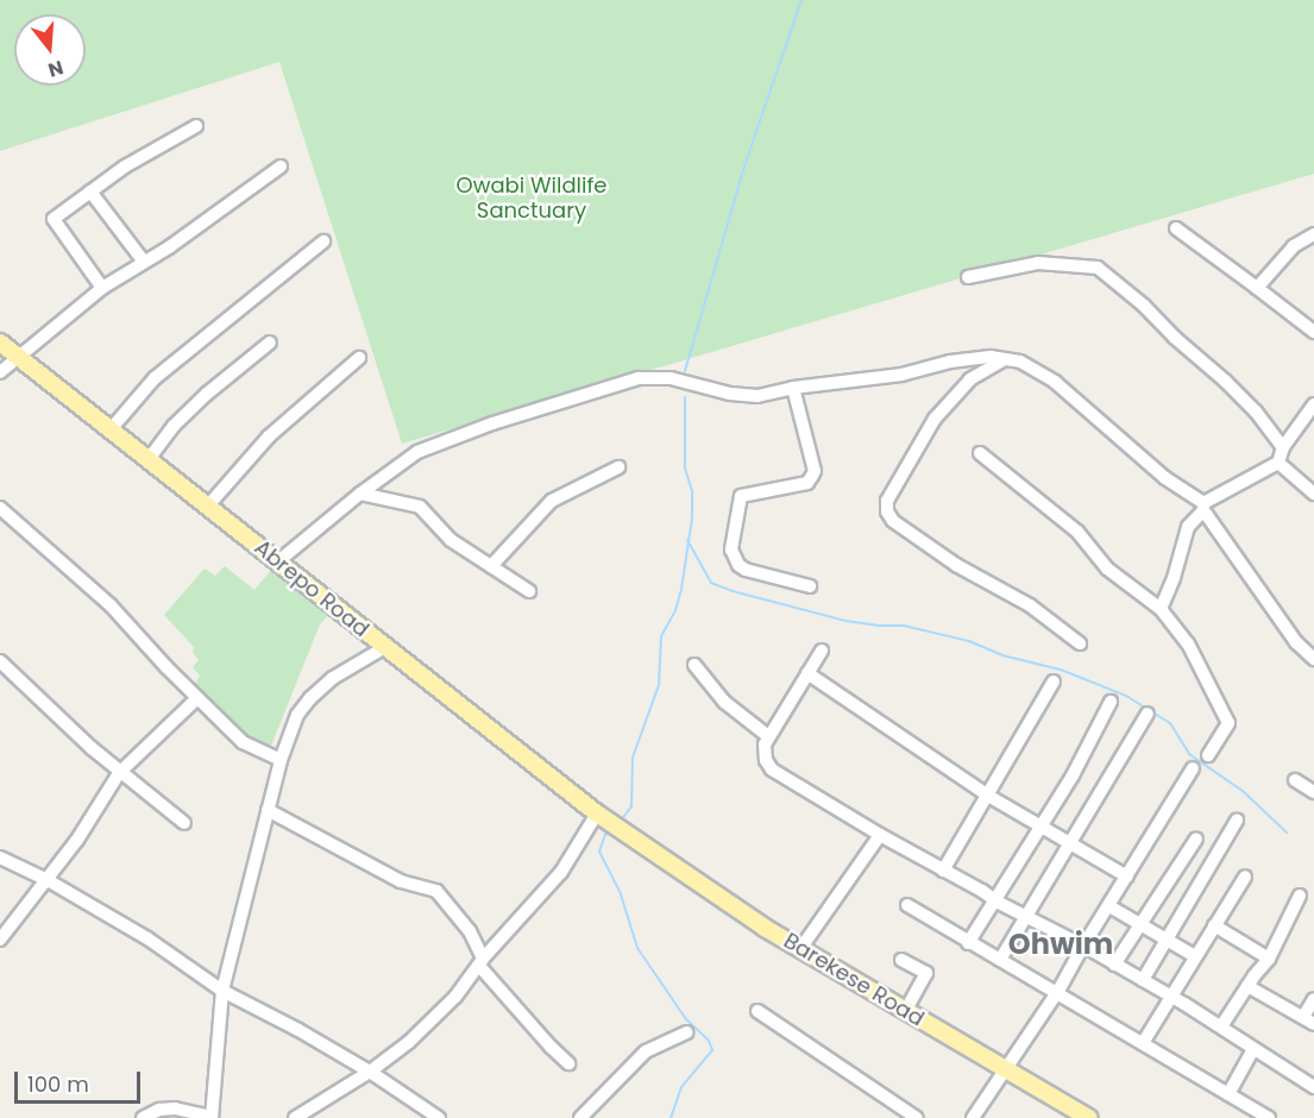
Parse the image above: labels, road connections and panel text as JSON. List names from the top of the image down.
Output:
{
  "streets": {
    "main road": ["Abrepo Road", "Barekese Road"]
  },
  "crossings": [
    ["Abrepo Road", "Barekese Road"]
  ],
  "districts": ["Ohwim"],
  "parks": ["Owabi Wildlife Sanctuary"],
  "scale_bar": "100 m",
  "north": "bottom"
}
